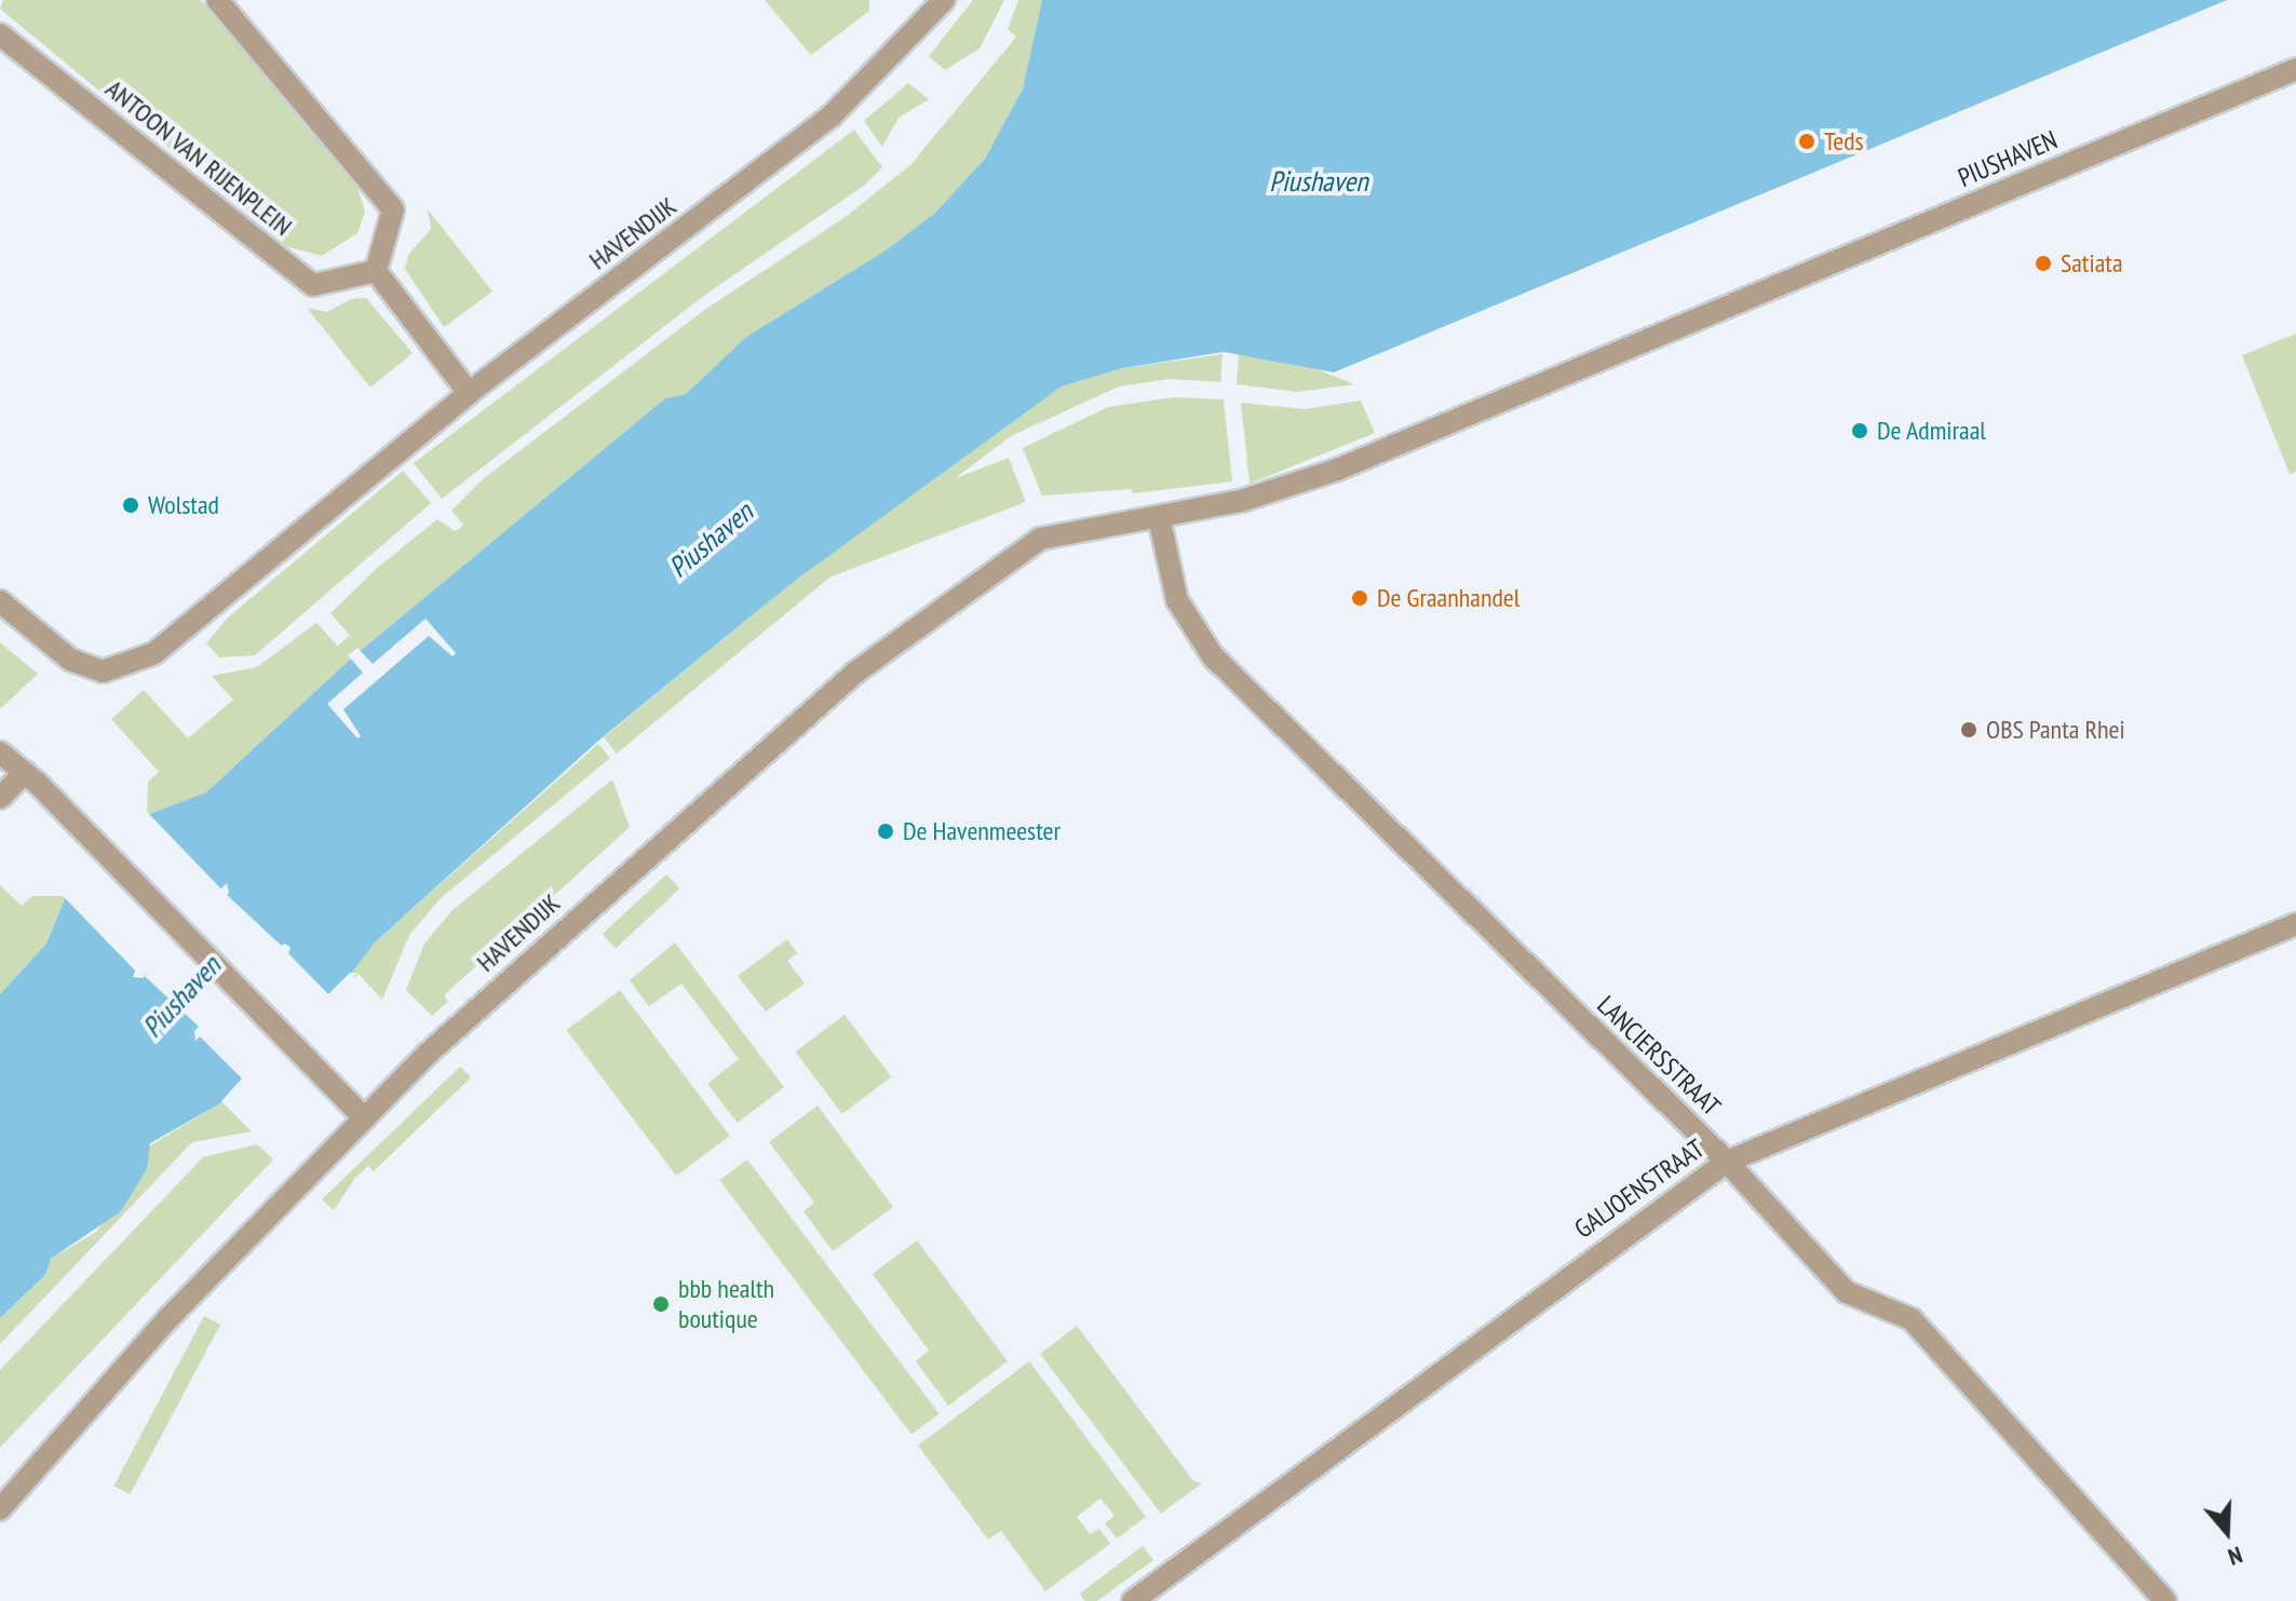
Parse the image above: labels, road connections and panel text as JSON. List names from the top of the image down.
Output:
{
  "streets": {
    "street": [
      "ANTOON VAN RIJENPLEIN",
      "PIUSHAVEN",
      "HAVENDIJK",
      "LANCIERSSTRAAT",
      "GALJOENSTRAAT"
    ]
  },
  "crossings": [
    ["PIUSHAVEN", "HAVENDIJK"],
    ["PIUSHAVEN", "LANCIERSSTRAAT"],
    ["HAVENDIJK", "LANCIERSSTRAAT"],
    ["LANCIERSSTRAAT", "GALJOENSTRAAT"]
  ],
  "water": ["Piushaven"],
  "places": [
    "Teds",
    "Satiata",
    "De Admiraal",
    "Wolstad",
    "De Graanhandel",
    "OBS Panta Rhei",
    "De Havenmeester",
    "bbb health boutique"
  ],
  "north": "bottom"
}
